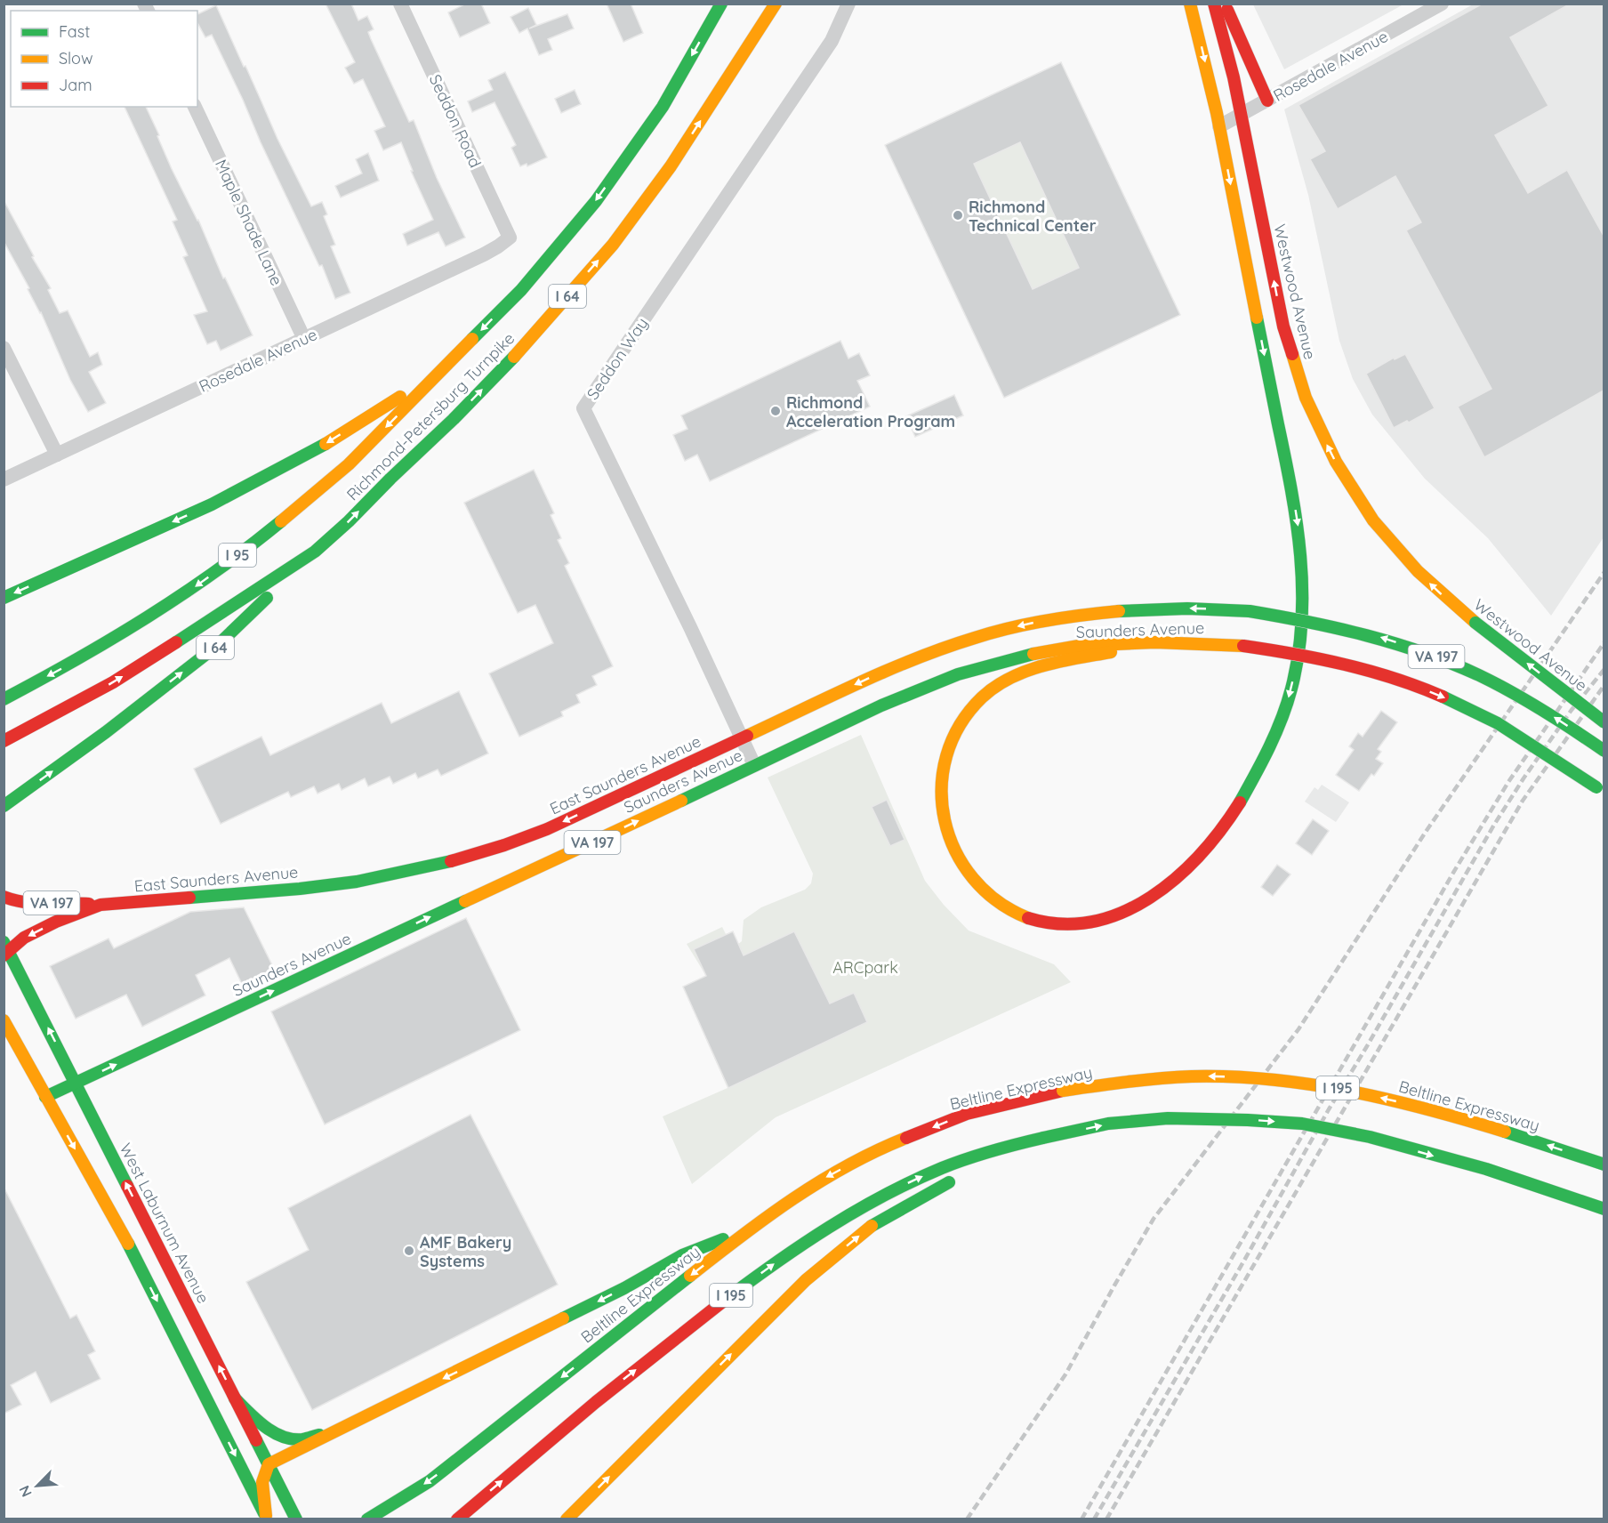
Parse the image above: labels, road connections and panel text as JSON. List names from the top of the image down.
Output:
{
  "streets": {
    "main road": [
      "Westwood Avenue",
      "I 64",
      "Richmond-Petersburg Turnpike",
      "I 95",
      "Saunders Avenue",
      "VA 197",
      "East Saunders Avenue",
      "Beltline Expressway",
      "I 195",
      "West Laburnum Avenue"
    ],
    "street": [
      "Rosedale Avenue",
      "Seddon Road",
      "Maple Shade Lane",
      "Seddon Way"
    ]
  },
  "crossings": [
    ["Rosedale Avenue", "Seddon Road"],
    ["Rosedale Avenue", "Maple Shade Lane"],
    ["Rosedale Avenue", "Westwood Avenue"],
    ["I 64", "Richmond-Petersburg Turnpike"],
    ["Seddon Way", "Saunders Avenue"],
    ["Seddon Way", "East Saunders Avenue"],
    ["Saunders Avenue", "West Laburnum Avenue"],
    ["VA 197", "East Saunders Avenue"],
    ["East Saunders Avenue", "West Laburnum Avenue"]
  ],
  "one_way": ["Westwood Avenue", "Saunders Avenue", "East Saunders Avenue"],
  "parks": ["ARCpark"],
  "places": ["Richmond Technical Center", "Richmond Acceleration Program", "AMF Bakery Systems"],
  "legend": ["Fast", "Slow", "Jam"],
  "north": "bottom left"
}
